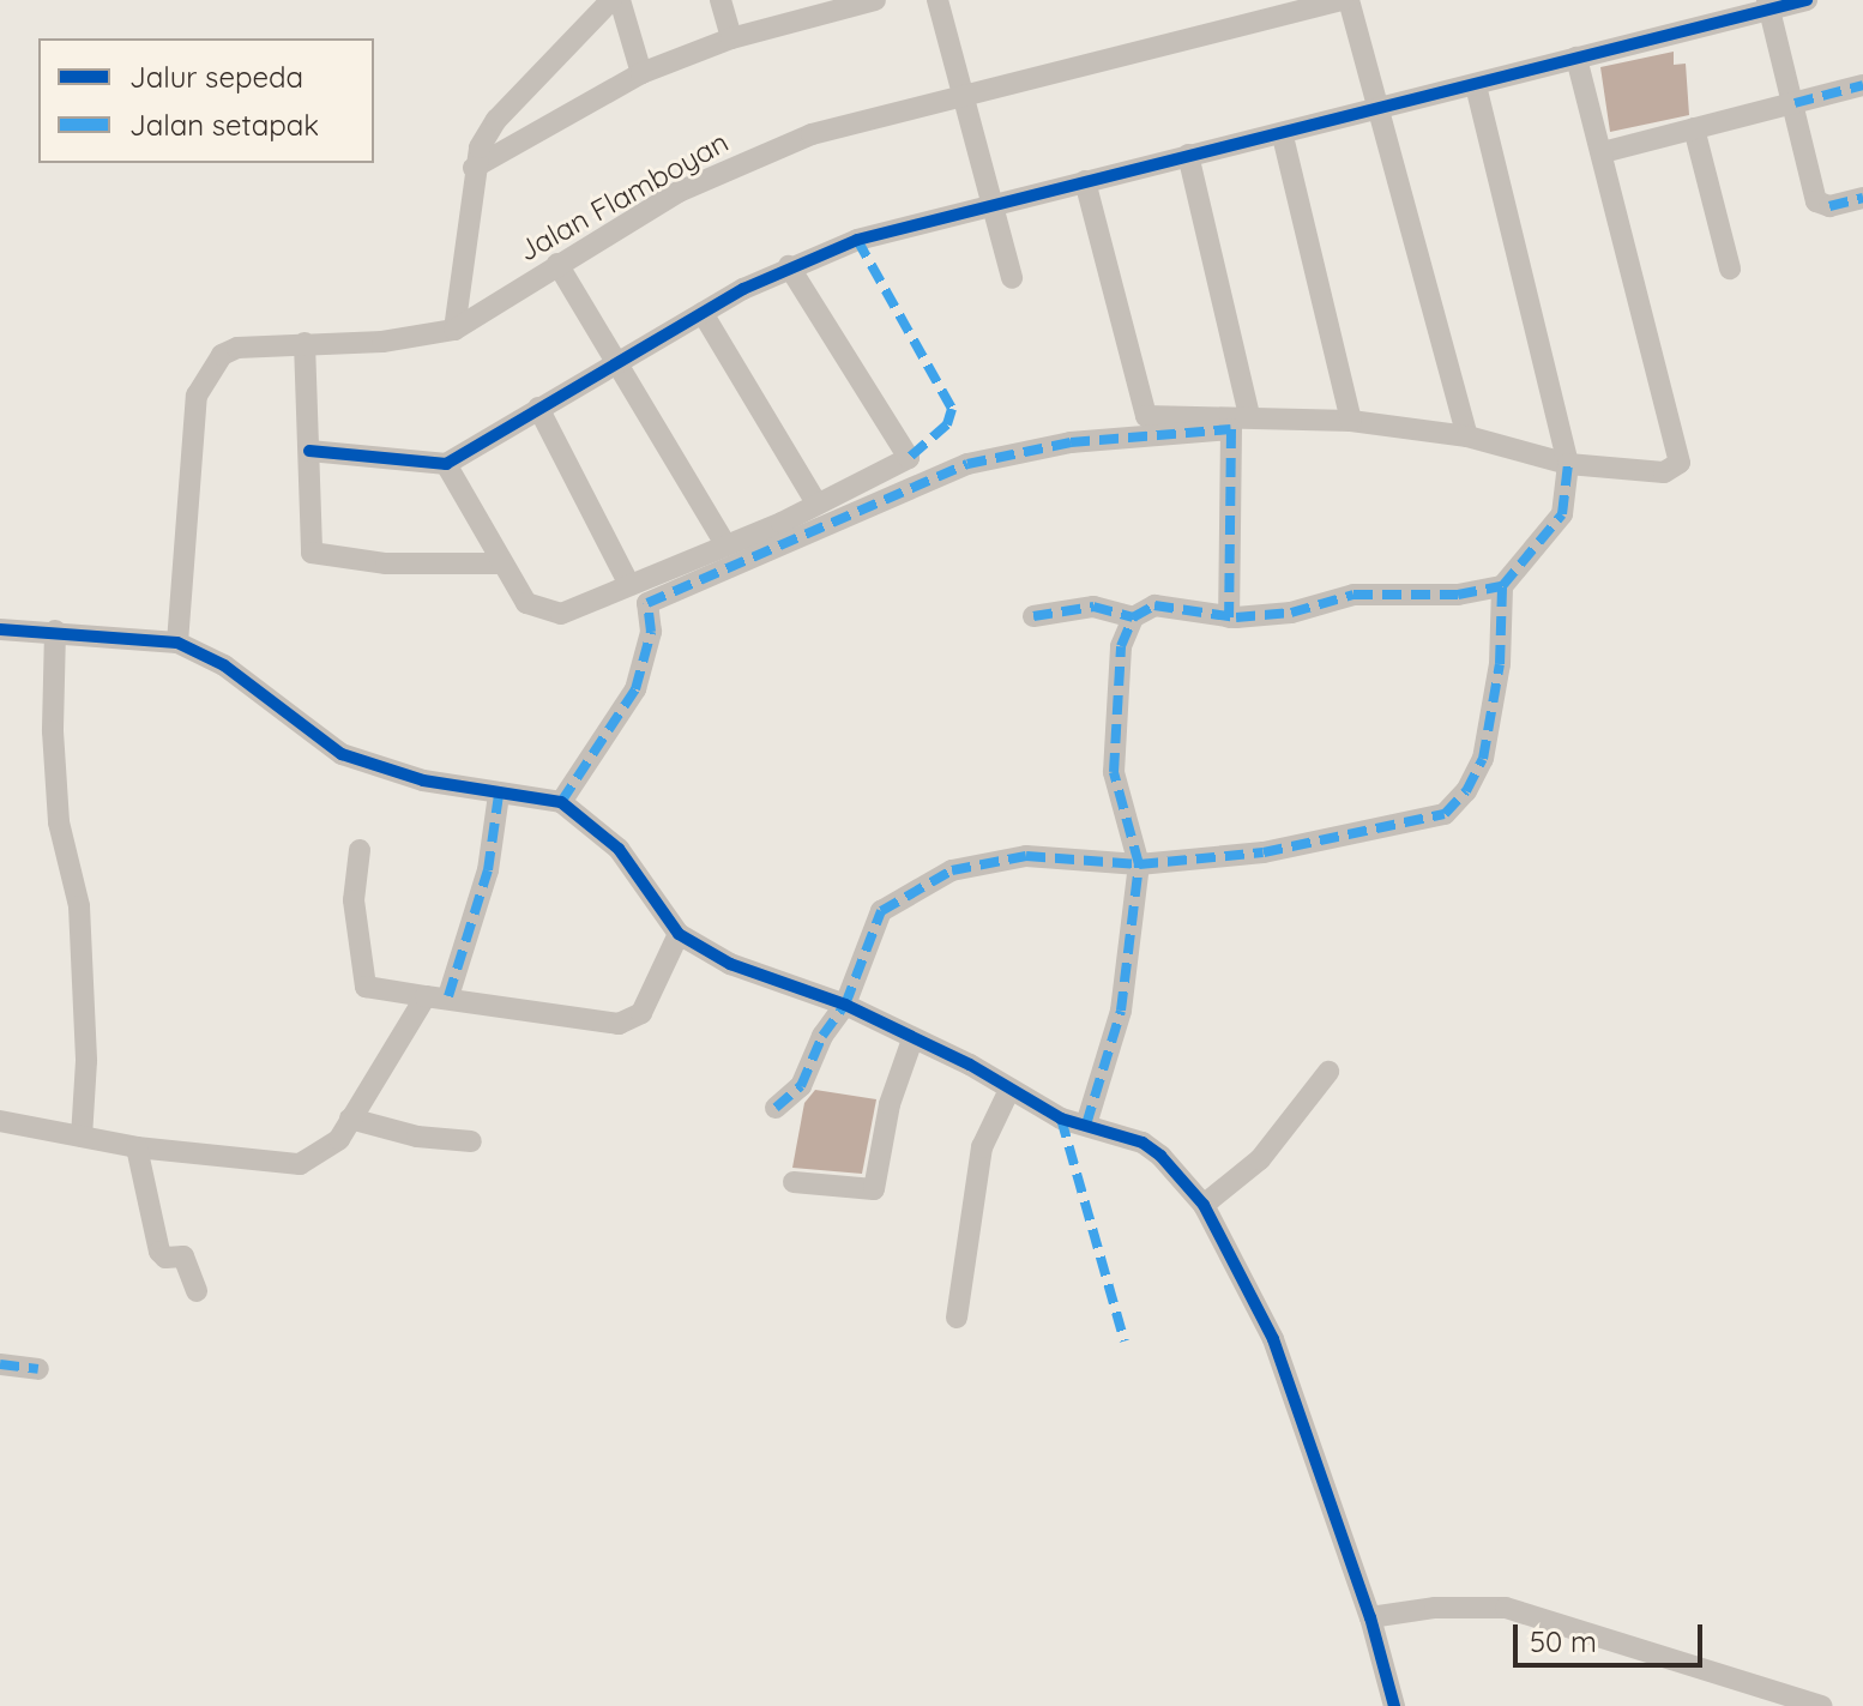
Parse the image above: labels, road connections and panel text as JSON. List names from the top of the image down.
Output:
{
  "streets": {
    "street": ["Jalan Flamboyan"]
  },
  "legend": ["Jalur sepeda", "Jalan setapak"],
  "scale_bar": "50 m"
}
